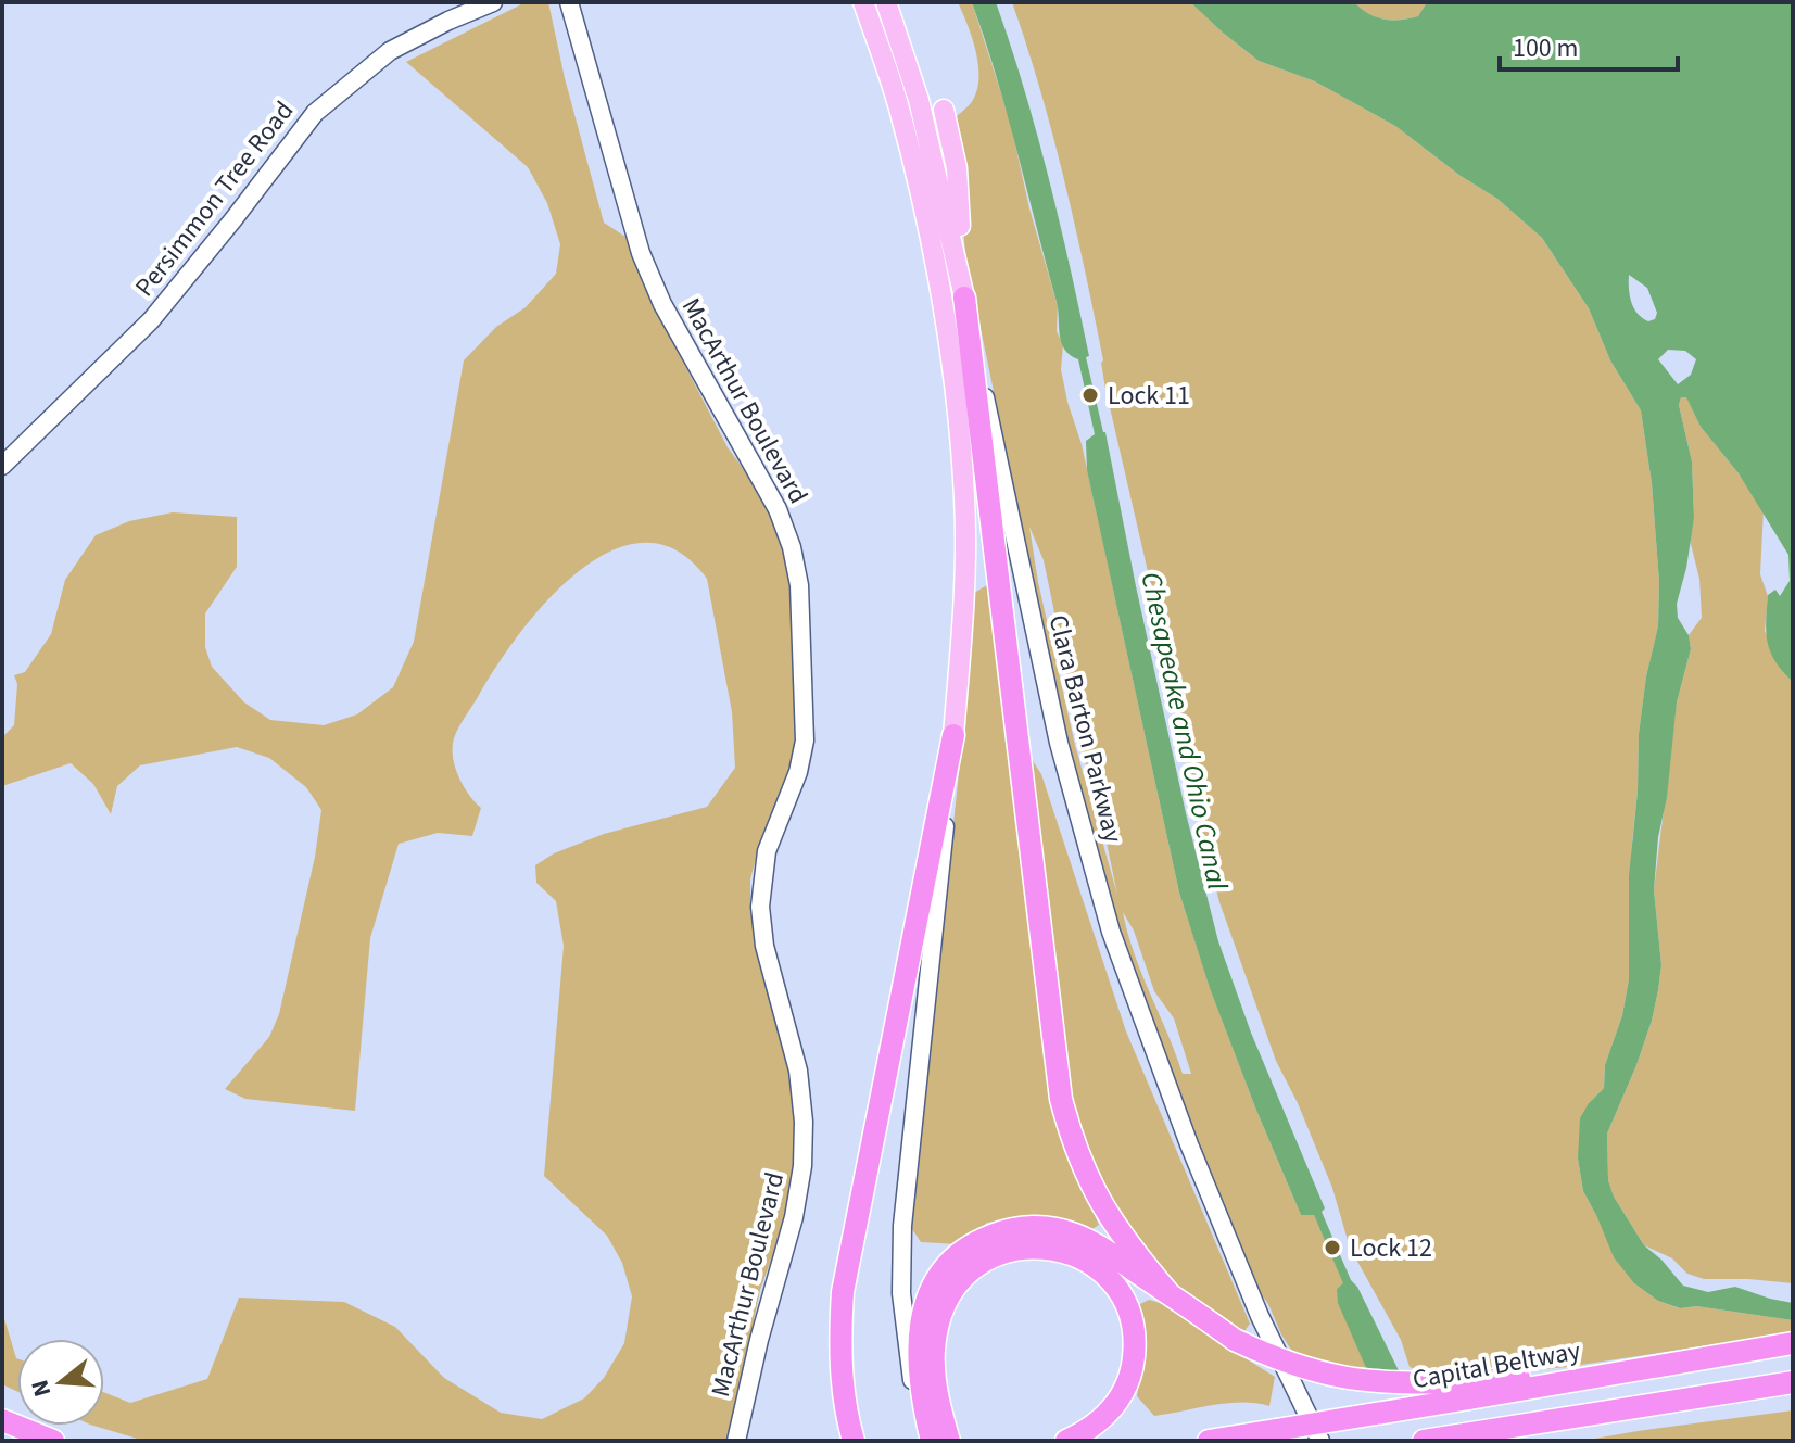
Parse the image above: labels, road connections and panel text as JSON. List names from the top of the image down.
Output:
{
  "streets": {
    "highway": ["Capital Beltway"],
    "main road": ["Persimmon Tree Road", "MacArthur Boulevard", "Clara Barton Parkway"]
  },
  "water": ["Chesapeake and Ohio Canal"],
  "places": ["Lock 11", "Lock 12"],
  "scale_bar": "100 m",
  "north": "left"
}
